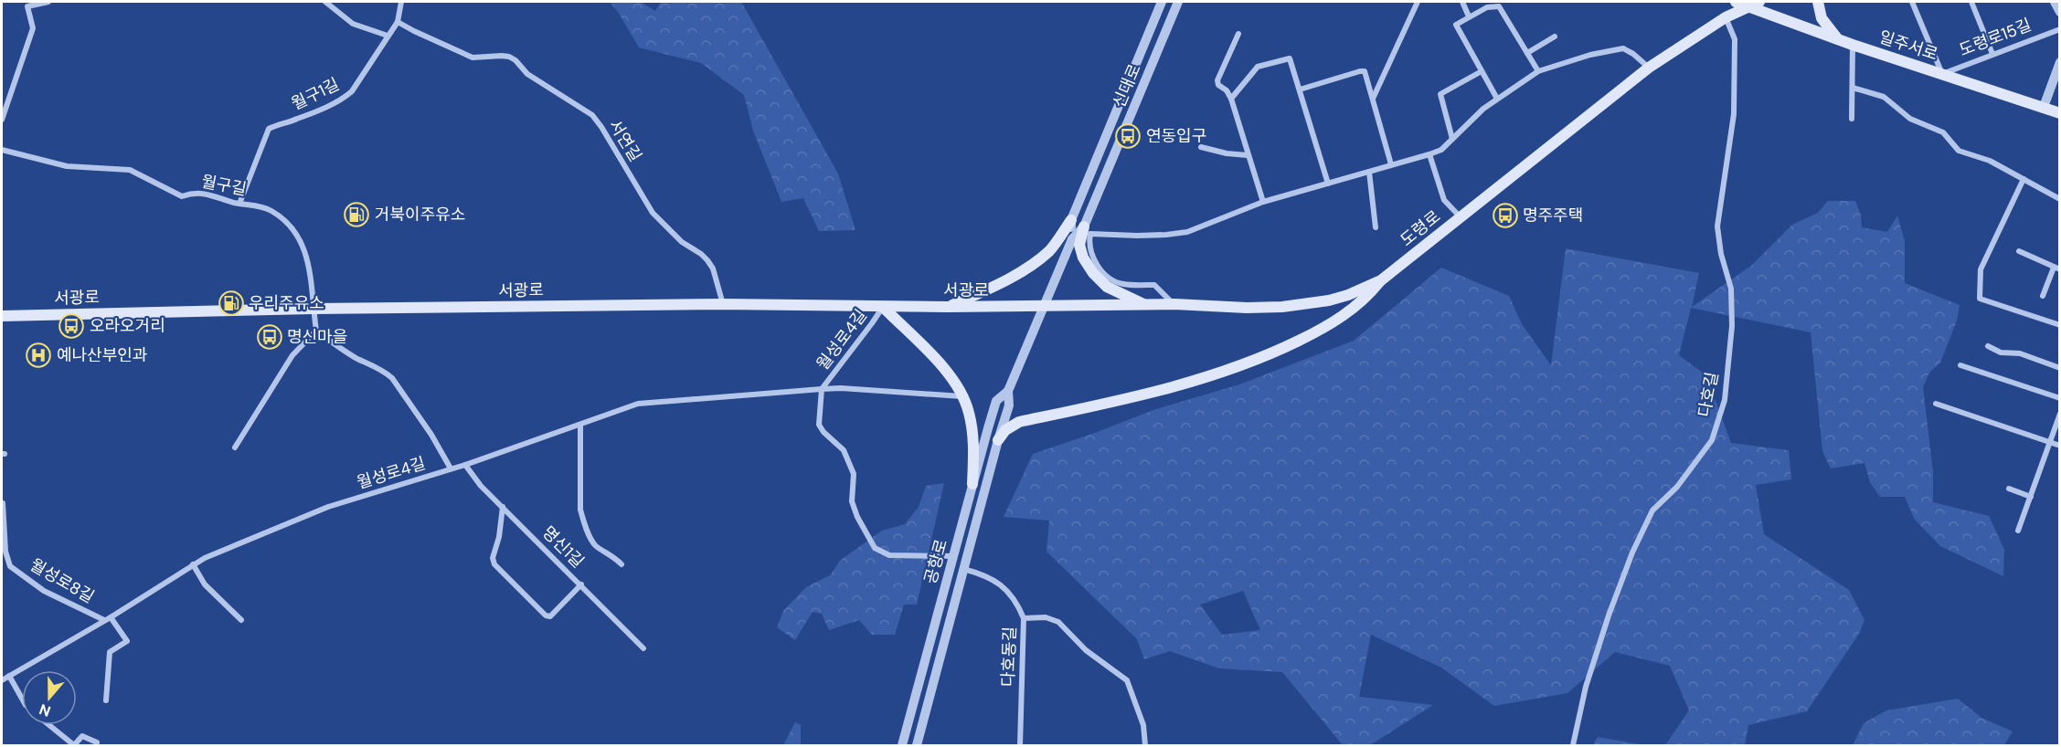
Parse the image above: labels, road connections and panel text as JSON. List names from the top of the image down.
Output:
{
  "streets": {
    "main road": ["일주서로", "도령로", "서광로"],
    "street": [
      "도령로15길",
      "신대로",
      "월구1길",
      "서연길",
      "월구길",
      "월성로4길",
      "다호길",
      "명신1길",
      "공항로",
      "월성로8길",
      "다호동길"
    ]
  },
  "crossings": [
    ["도령로15길", "일주서로"],
    ["일주서로", "도령로"],
    ["신대로", "도령로"],
    ["신대로", "서광로"],
    ["신대로", "공항로"],
    ["월구1길", "서연길"],
    ["월구1길", "월구길"],
    ["서연길", "서광로"],
    ["월구길", "서광로"],
    ["도령로", "서광로"],
    ["도령로", "다호길"],
    ["도령로", "공항로"],
    ["서광로", "월성로4길"],
    ["서광로", "공항로"],
    ["월성로4길", "명신1길"],
    ["월성로4길", "공항로"],
    ["월성로4길", "월성로8길"],
    ["공항로", "다호동길"]
  ],
  "places": {
    "bus stop": [
      "연동입구",
      "명주주택",
      "오라오거리",
      "명신마을"
    ],
    "fuel station": ["거북이주유소", "우리주유소"],
    "hospital": ["예나산부인과"]
  },
  "north": "bottom"
}
